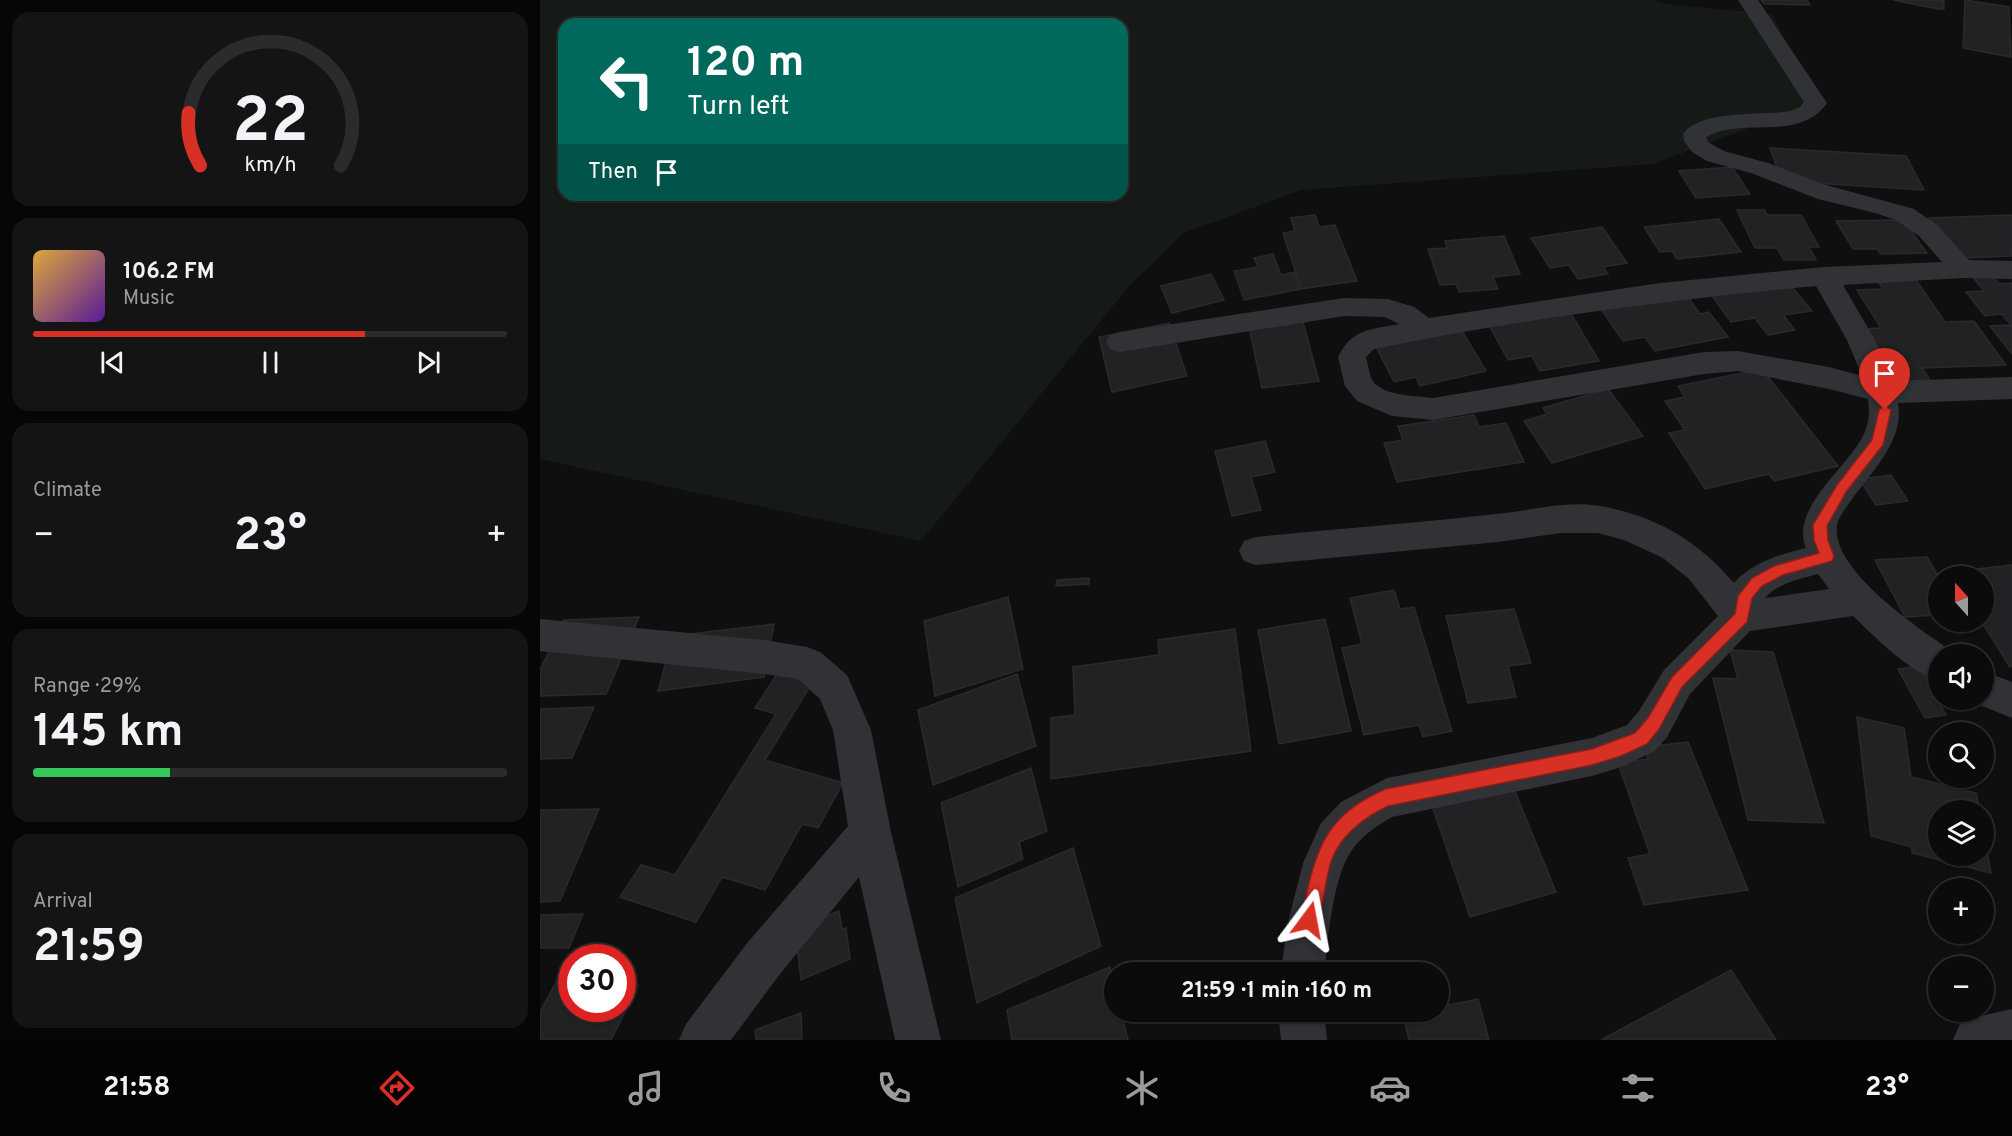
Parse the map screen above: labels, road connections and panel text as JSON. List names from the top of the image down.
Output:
{
  "north": "top",
  "page": {
    "turn": ["120 m", "Turn left"],
    "then": "Then",
    "song": ["106.2 FM", "Music"],
    "tile": [
      "Climate",
      ["Range · 29%", "145 km"],
      ["Arrival", "21:59"]
    ],
    "heat": ["−", "23°", "+"],
    "map_buttons": ["+", "−"],
    "limit": "30",
    "trip": "21:59 · 1 min · 160 m",
    "tabs": ["21:58", "23°"],
    "gauge": ["22", "km/h"]
  }
}
